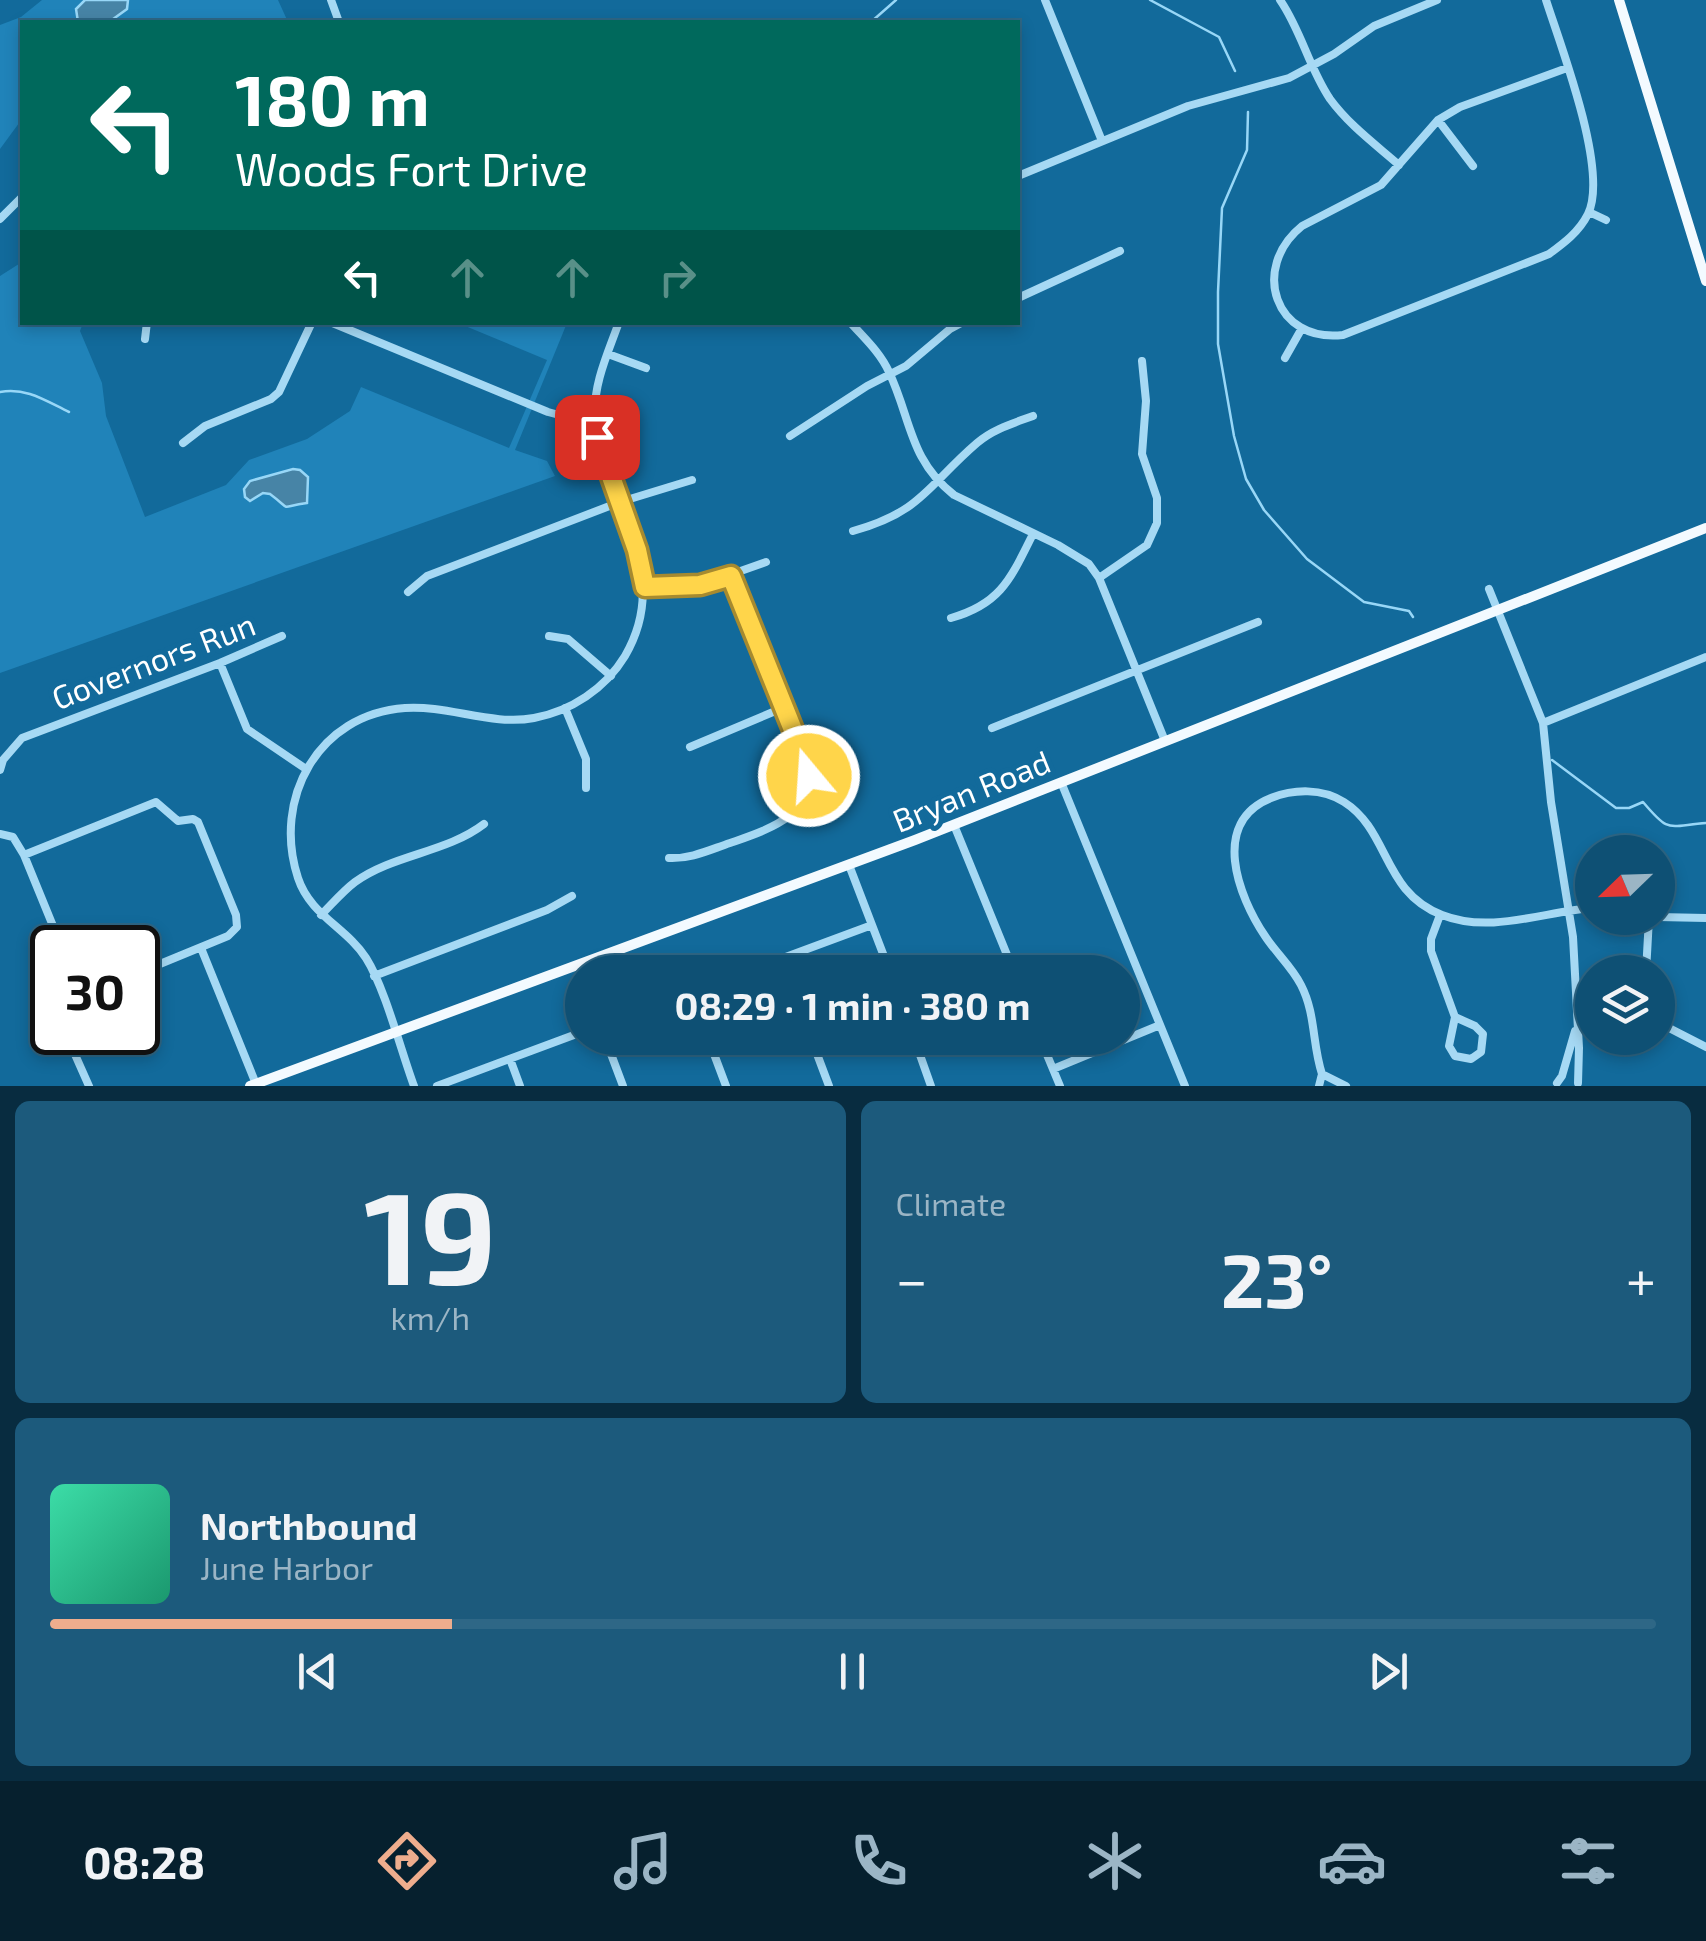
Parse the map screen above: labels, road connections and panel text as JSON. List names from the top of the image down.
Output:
{
  "streets": {
    "main road": ["Bryan Road"],
    "street": ["Governors Run"]
  },
  "north": "bottom left",
  "page": {
    "turn": ["180 m", "Woods Fort Drive"],
    "limit": "30",
    "trip": "08:29 · 1 min · 380 m",
    "tile": [
      ["19", "km/h"],
      "Climate"
    ],
    "heat": ["−", "23°", "+"],
    "song": ["Northbound", "June Harbor"],
    "tabs": "08:28"
  }
}
